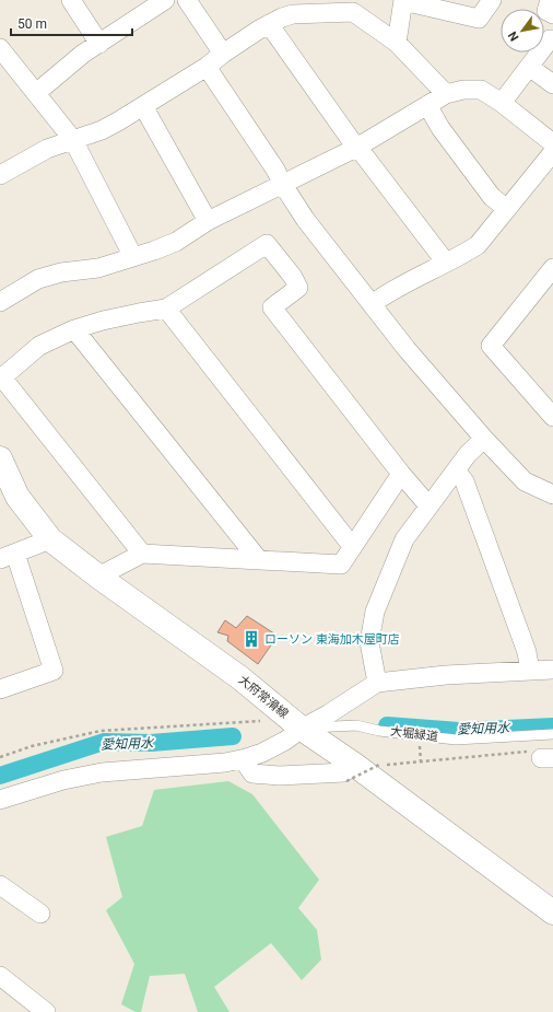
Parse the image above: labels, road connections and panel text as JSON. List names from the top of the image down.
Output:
{
  "streets": {
    "main road": ["大府常滑線"],
    "lane": ["大堀緑道"]
  },
  "crossings": [
    ["大府常滑線", "大堀緑道"]
  ],
  "water": ["愛知用水"],
  "places": {
    "building": ["ローソン 東海加木屋町店"]
  },
  "scale_bar": "50 m",
  "north": "bottom left"
}
